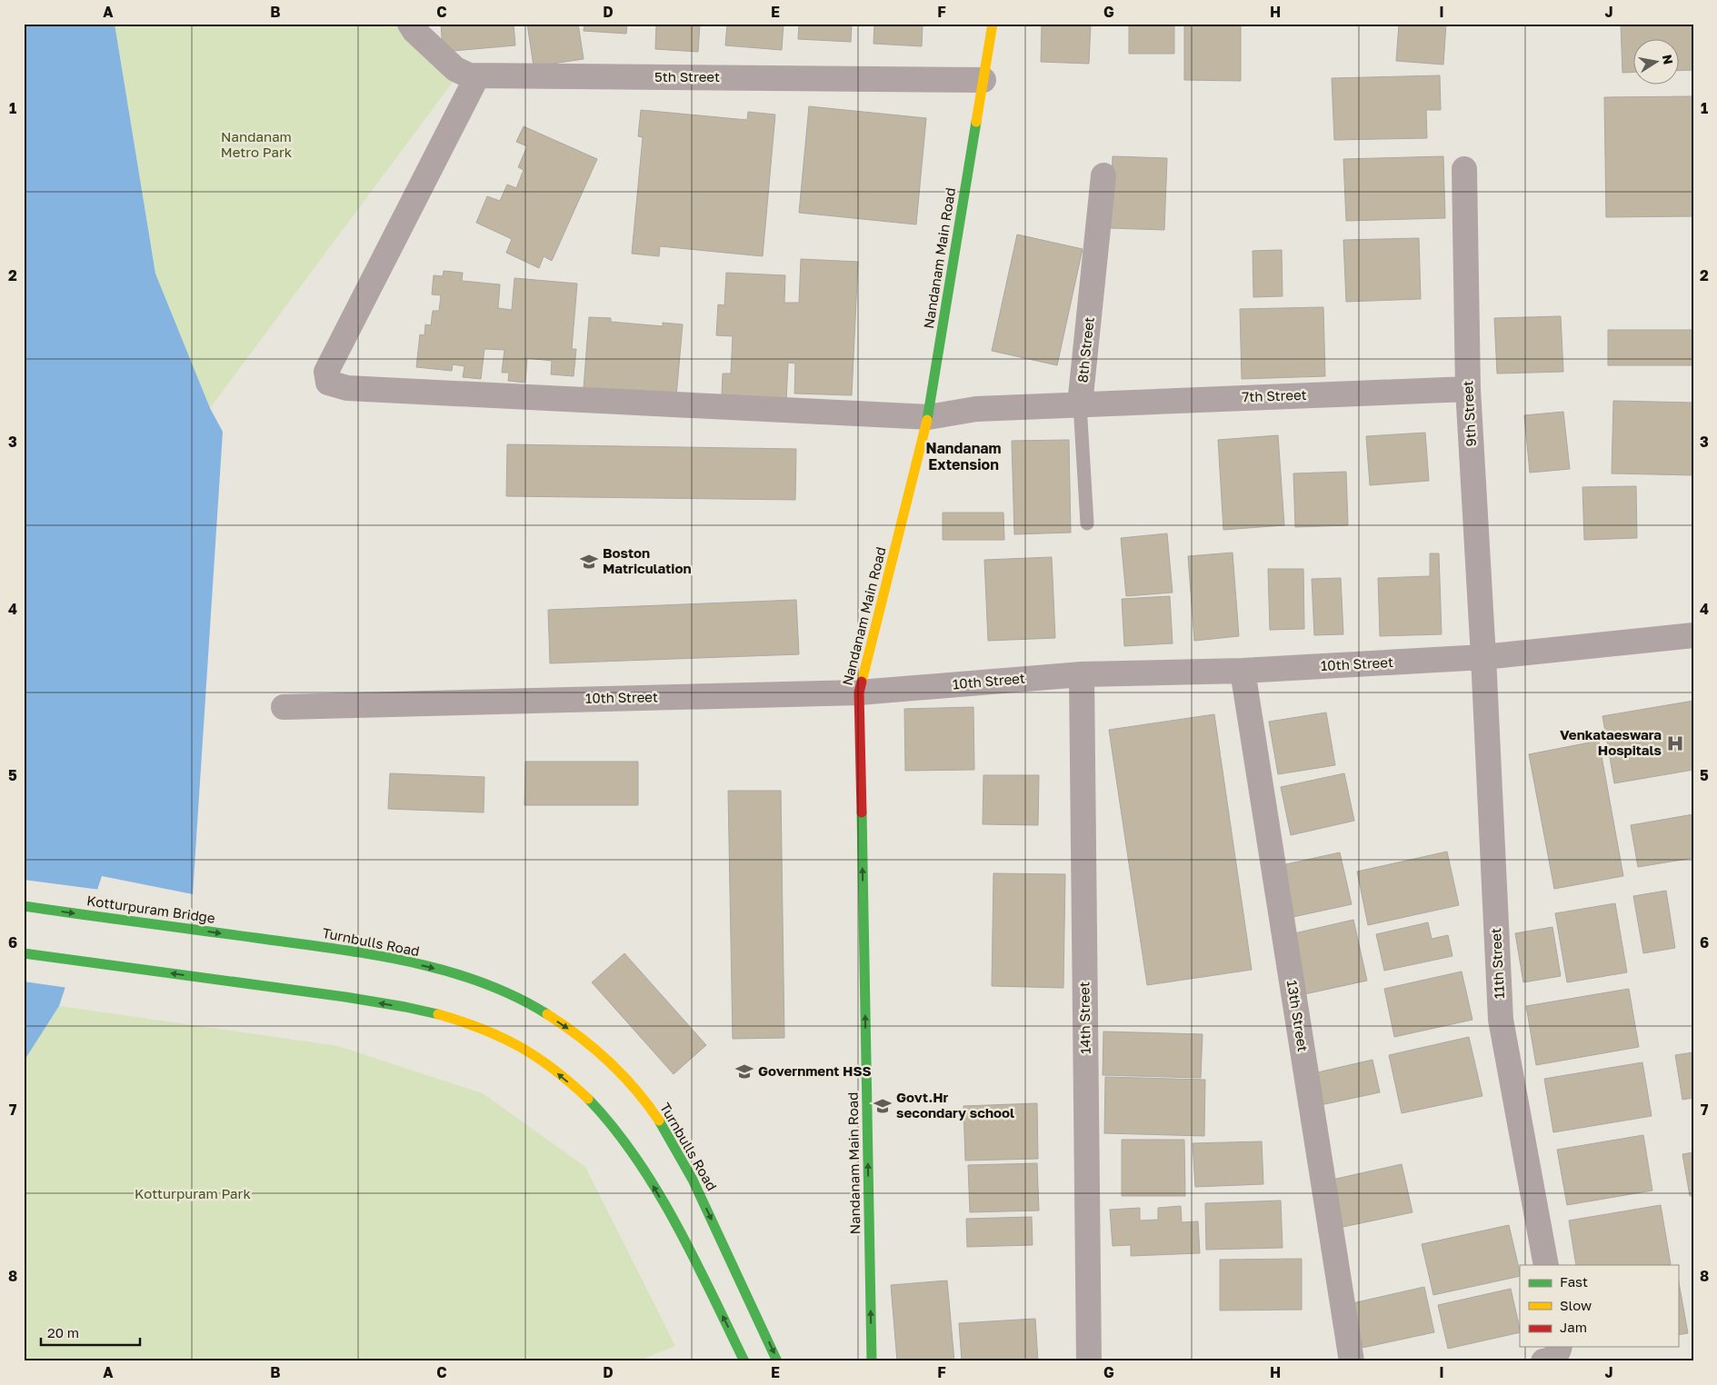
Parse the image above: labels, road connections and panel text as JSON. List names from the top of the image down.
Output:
{
  "streets": {
    "main road": ["Nandanam Main Road", "Kotturpuram Bridge", "Turnbulls Road"],
    "street": [
      "5th Street",
      "8th Street",
      "7th Street",
      "9th Street",
      "10th Street",
      "11th Street",
      "13th Street",
      "14th Street"
    ]
  },
  "crossings": [
    ["5th Street", "Nandanam Main Road"],
    ["5th Street", "7th Street"],
    ["Nandanam Main Road", "7th Street"],
    ["Nandanam Main Road", "10th Street"],
    ["8th Street", "7th Street"],
    ["7th Street", "9th Street"],
    ["9th Street", "10th Street"],
    ["9th Street", "11th Street"],
    ["10th Street", "11th Street"],
    ["10th Street", "13th Street"],
    ["10th Street", "14th Street"],
    ["Kotturpuram Bridge", "Turnbulls Road"]
  ],
  "one_way": ["Nandanam Main Road", "Kotturpuram Bridge"],
  "districts": ["Nandanam Extension"],
  "parks": ["Nandanam Metro Park", "Kotturpuram Park"],
  "places": {
    "school or university": ["Boston Matriculation", "Government HSS", "Govt.Hr secondary school"],
    "hospital": ["Venkataeswara Hospitals"]
  },
  "legend": ["Fast", "Slow", "Jam"],
  "scale_bar": "20 m",
  "north": "right",
  "grid": {
    "columns": [
      "A",
      "B",
      "C",
      "D",
      "E",
      "F",
      "G",
      "H",
      "I",
      "J"
    ],
    "rows": [
      "1",
      "2",
      "3",
      "4",
      "5",
      "6",
      "7",
      "8"
    ]
  }
}
